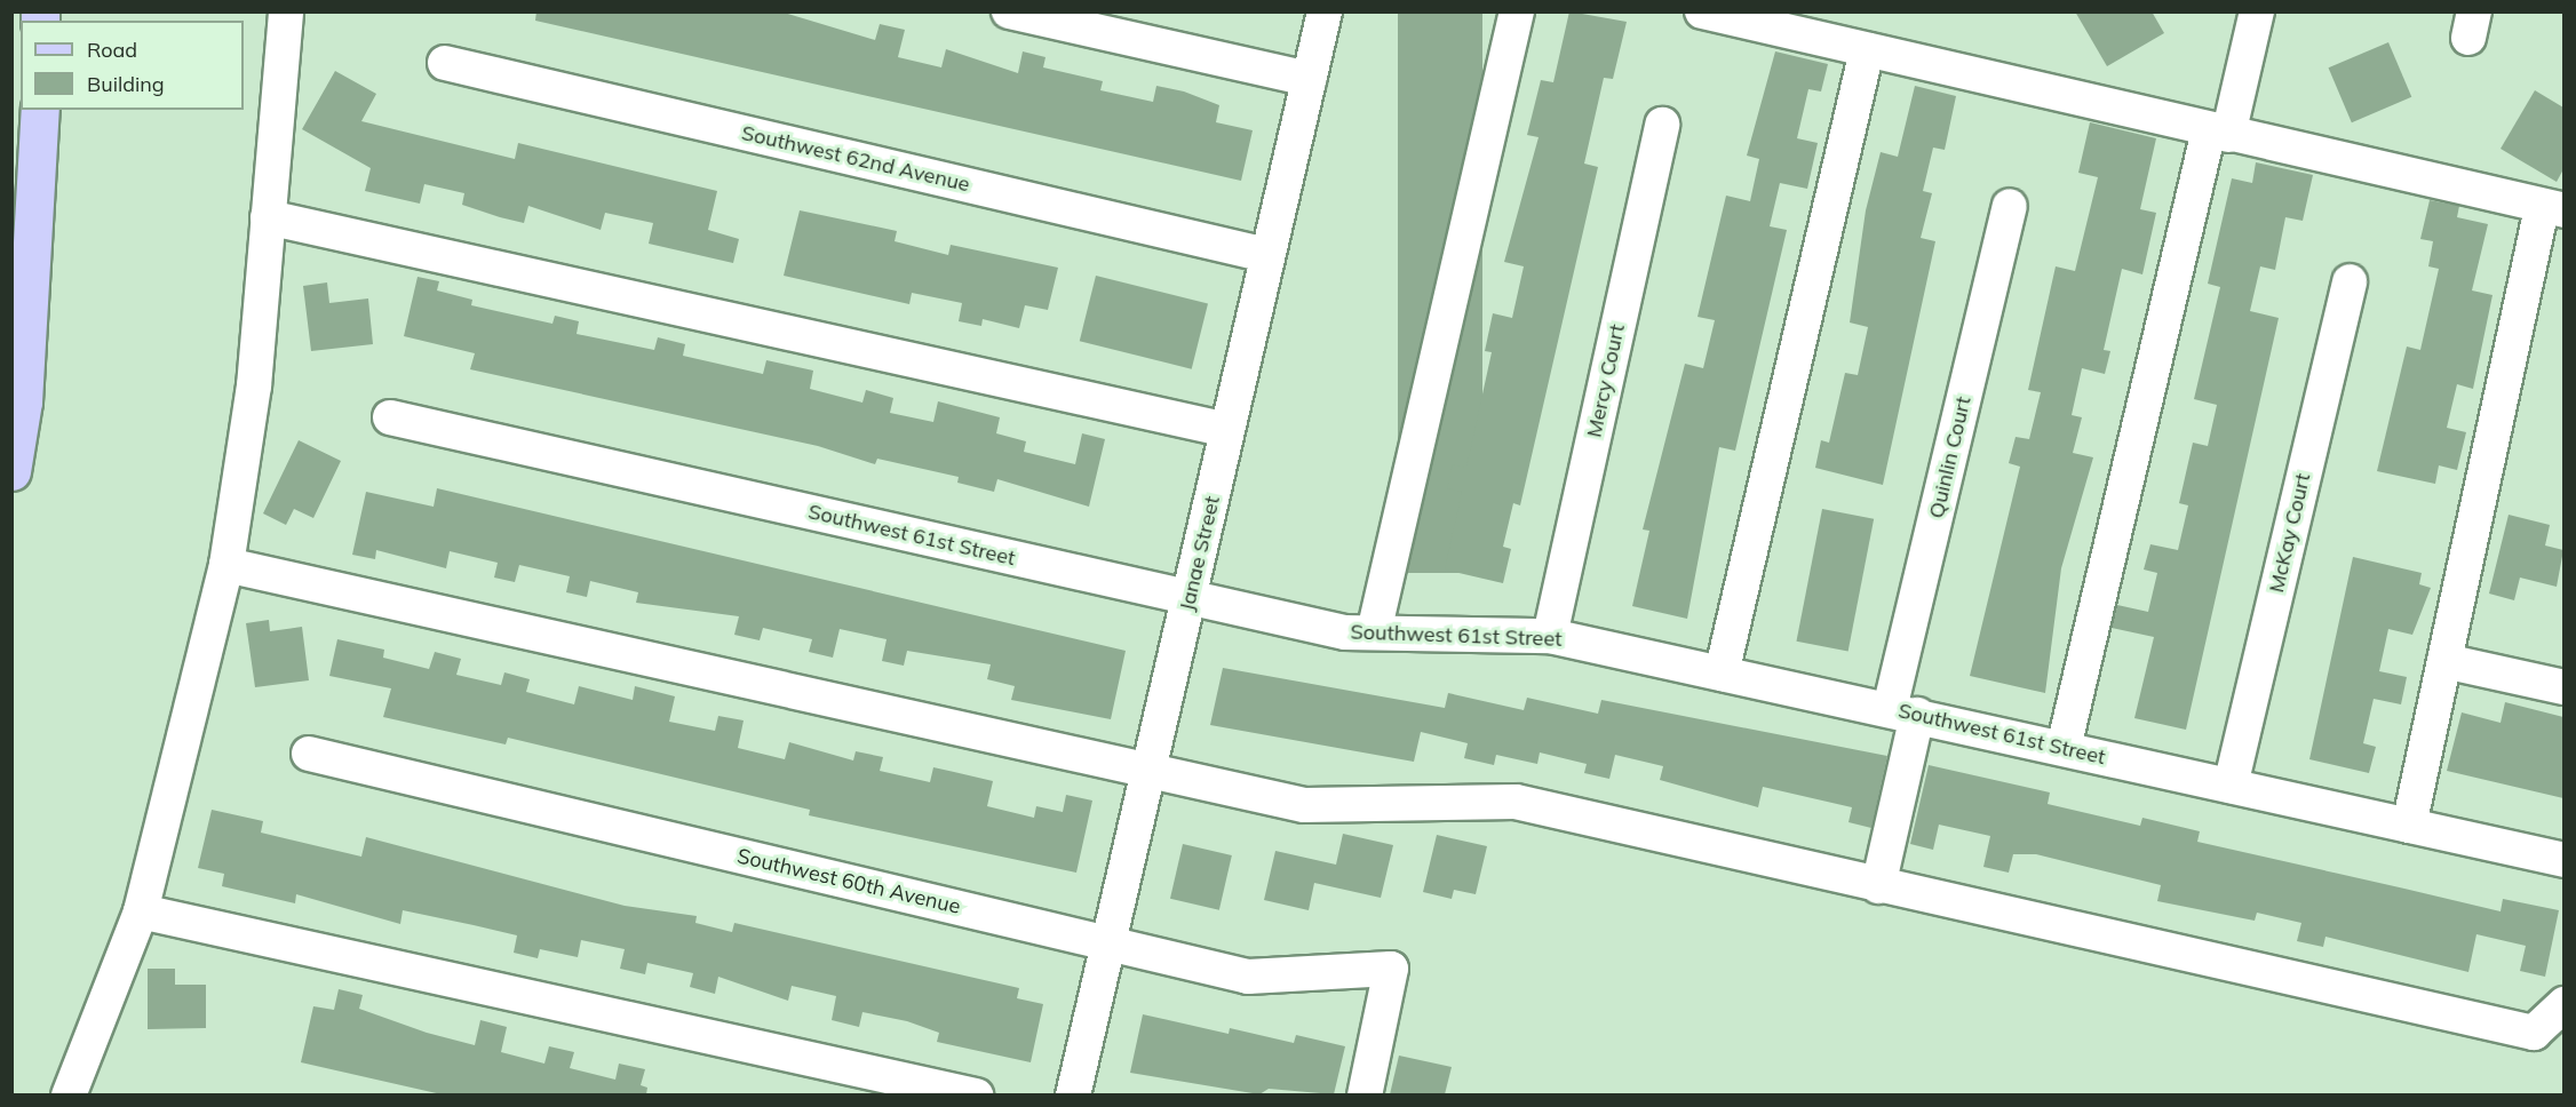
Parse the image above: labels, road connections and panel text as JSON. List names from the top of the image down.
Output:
{
  "streets": {
    "street": [
      "Southwest 62nd Avenue",
      "Mercy Court",
      "Quinlin Court",
      "McKay Court",
      "Southwest 61st Street",
      "Janae Street",
      "Southwest 60th Avenue"
    ]
  },
  "crossings": [
    ["Southwest 62nd Avenue", "Janae Street"],
    ["Mercy Court", "Southwest 61st Street"],
    ["Quinlin Court", "Southwest 61st Street"],
    ["McKay Court", "Southwest 61st Street"],
    ["Southwest 61st Street", "Janae Street"],
    ["Janae Street", "Southwest 60th Avenue"]
  ],
  "legend": ["Road", "Building"]
}
